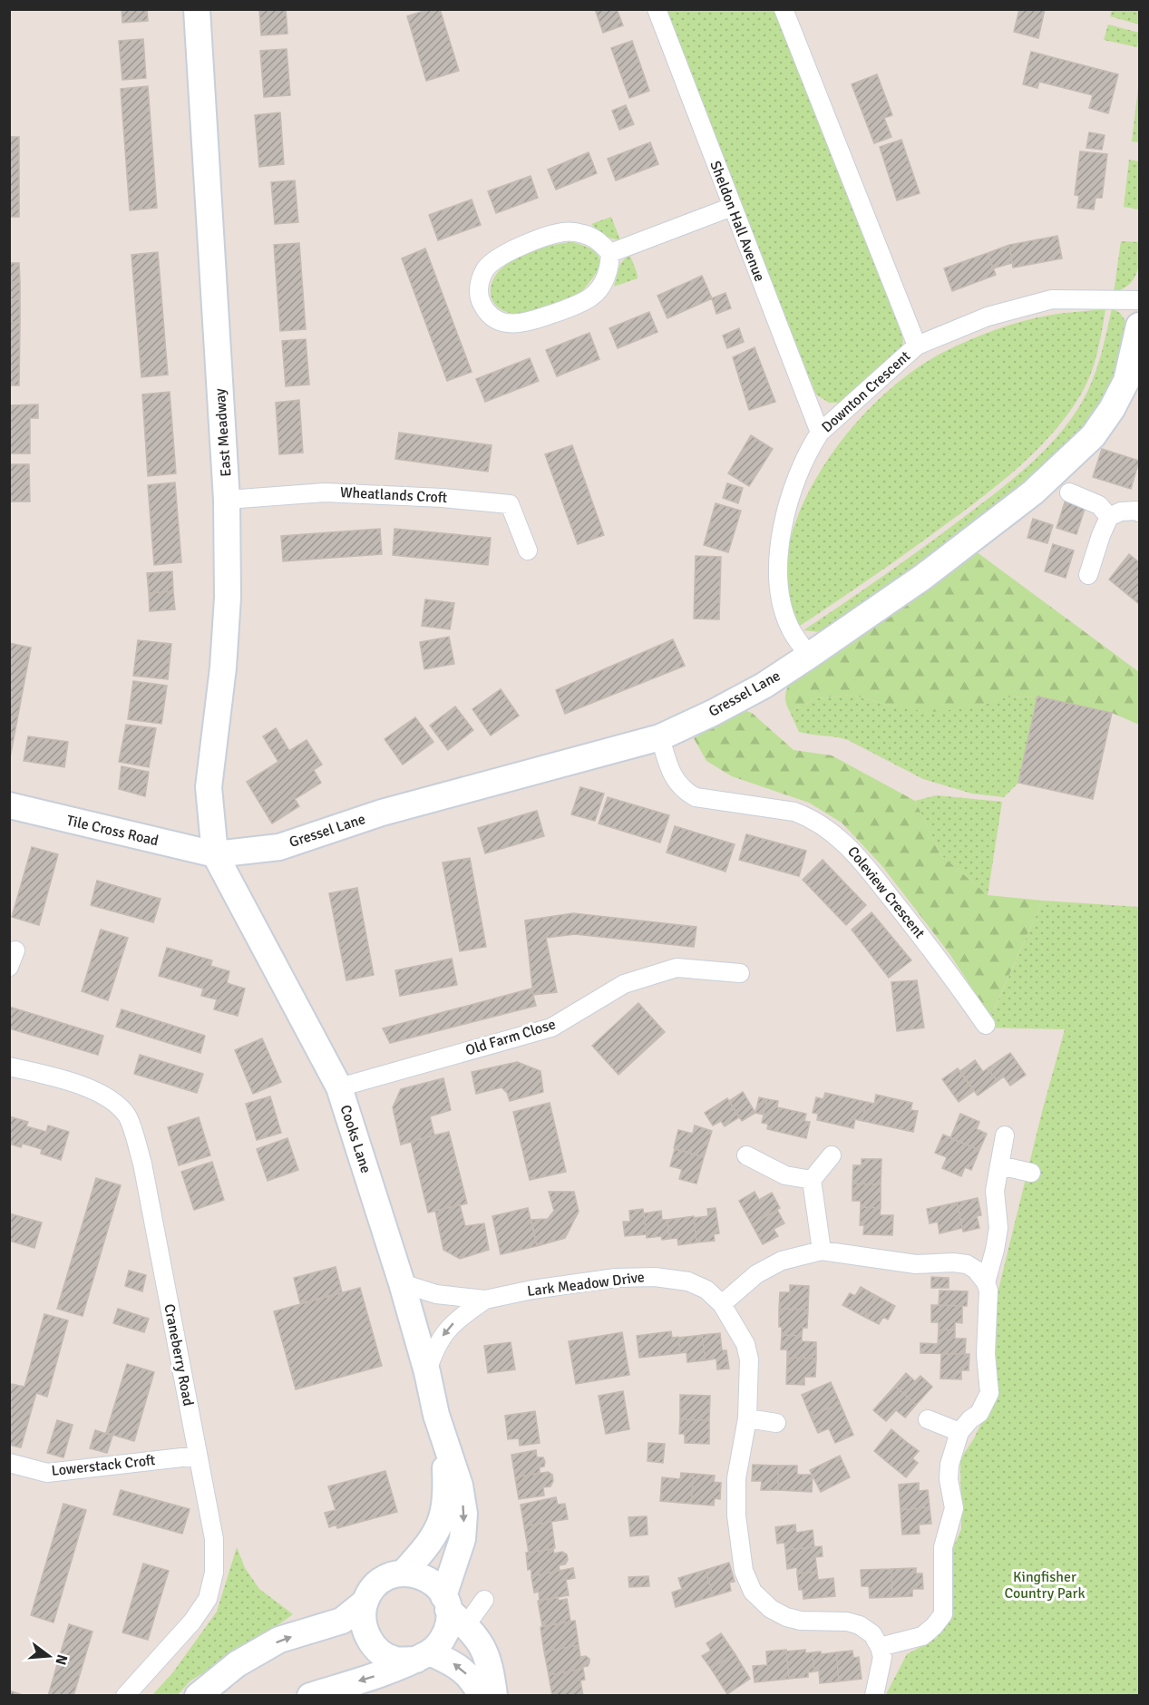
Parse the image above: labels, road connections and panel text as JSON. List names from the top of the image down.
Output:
{
  "streets": {
    "street": [
      "Sheldon Hall Avenue",
      "Downton Crescent",
      "East Meadway",
      "Wheatlands Croft",
      "Gressel Lane",
      "Tile Cross Road",
      "Coleview Crescent",
      "Old Farm Close",
      "Cooks Lane",
      "Lark Meadow Drive",
      "Craneberry Road",
      "Lowerstack Croft"
    ]
  },
  "crossings": [
    ["Sheldon Hall Avenue", "Downton Crescent"],
    ["Downton Crescent", "Gressel Lane"],
    ["East Meadway", "Wheatlands Croft"],
    ["East Meadway", "Gressel Lane"],
    ["East Meadway", "Tile Cross Road"],
    ["East Meadway", "Cooks Lane"],
    ["Gressel Lane", "Tile Cross Road"],
    ["Gressel Lane", "Coleview Crescent"],
    ["Gressel Lane", "Cooks Lane"],
    ["Tile Cross Road", "Cooks Lane"],
    ["Old Farm Close", "Cooks Lane"],
    ["Cooks Lane", "Lark Meadow Drive"],
    ["Craneberry Road", "Lowerstack Croft"]
  ],
  "parks": ["Kingfisher Country Park"],
  "north": "right"
}
